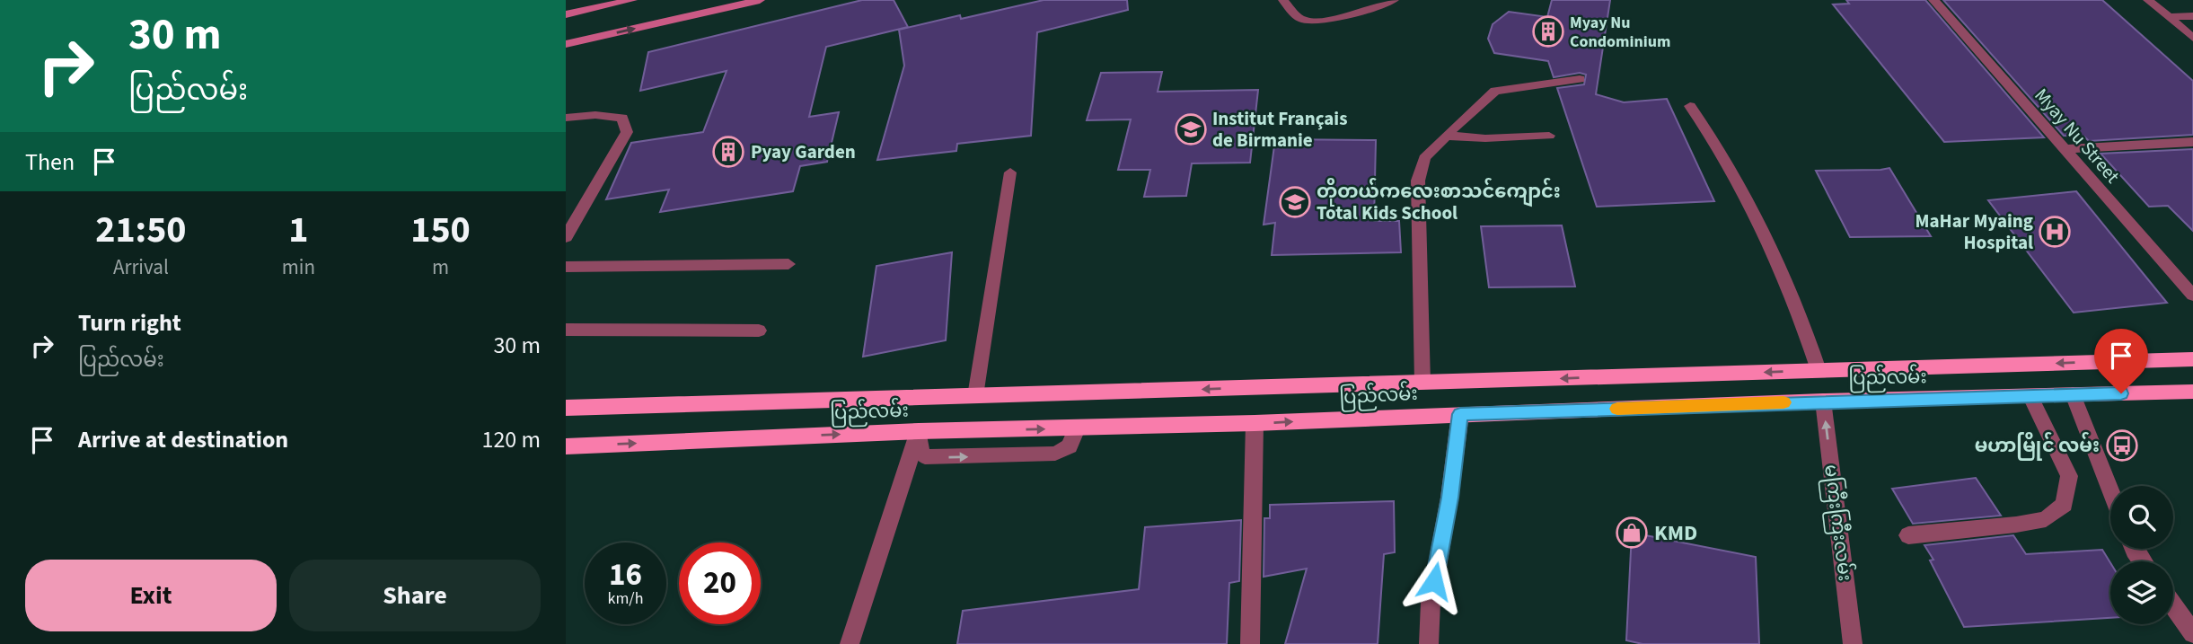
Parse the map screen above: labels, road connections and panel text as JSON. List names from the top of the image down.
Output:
{
  "streets": {
    "highway": ["ပြည်လမ်း"],
    "street": ["Myay Nu Street", "မကြီးကြီးလမ်း"]
  },
  "crossings": [
    ["ပြည်လမ်း", "မကြီးကြီးလမ်း"]
  ],
  "one_way": ["မကြီးကြီးလမ်း"],
  "places": {
    "building": ["Myay Nu Condominium", "Pyay Garden"],
    "school or university": ["Institut Français de Birmanie", "တိုတယ်ကလေးစာသင်ကျောင်း Total Kids School"],
    "hospital": ["MaHar Myaing Hospital"],
    "bus stop": ["မဟာမြိုင် လမ်း"],
    "shop": ["KMD"]
  },
  "page": {
    "turn": ["30 m", "ပြည်လမ်း"],
    "then": "Then",
    "eta": [
      "21:50",
      "Arrival",
      "1",
      "min",
      "150",
      "m"
    ],
    "list": [
      {
        "name": "Turn right",
        "note": "ပြည်လမ်း",
        "value": "30 m"
      },
      {
        "name": "Arrive at destination",
        "value": "120 m"
      }
    ],
    "speed": "16 km/h",
    "limit": "20",
    "buttons": ["Exit", "Share"]
  }
}
